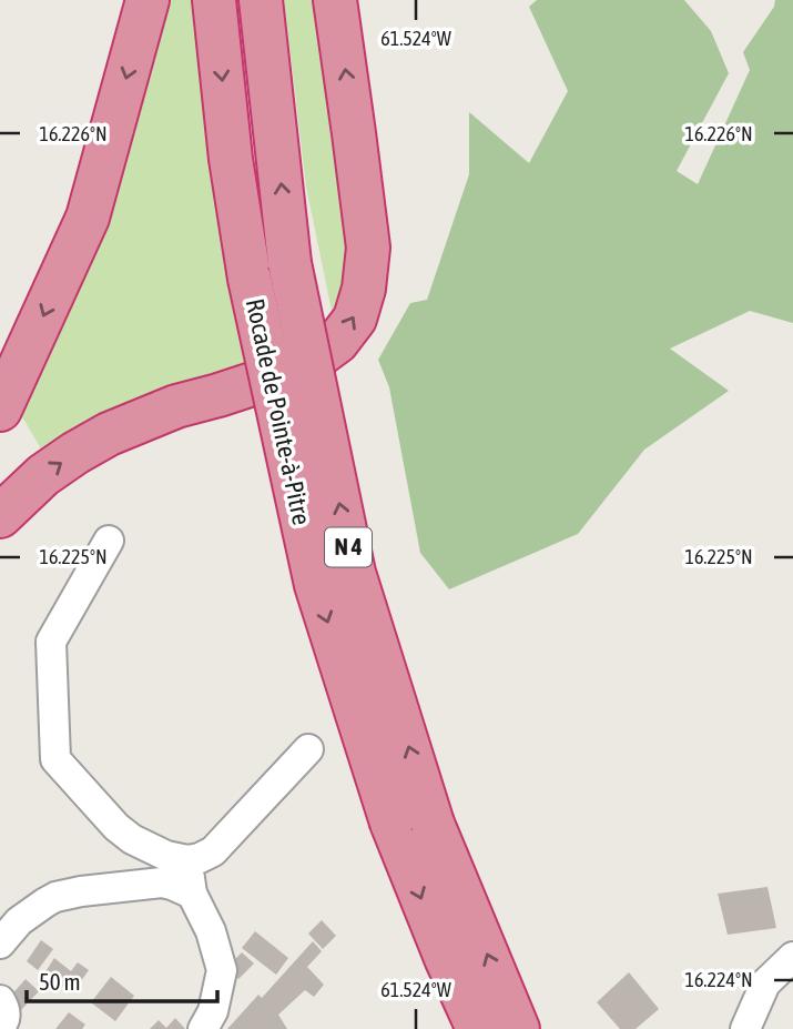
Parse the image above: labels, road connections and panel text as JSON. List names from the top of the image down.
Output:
{
  "streets": {
    "highway": ["Rocade de Pointe-à-Pitre", "N 4"]
  },
  "scale_bar": "50 m",
  "coordinates": [
    "61.524°W",
    "16.226°N",
    "16.225°N",
    "16.224°N"
  ]
}
